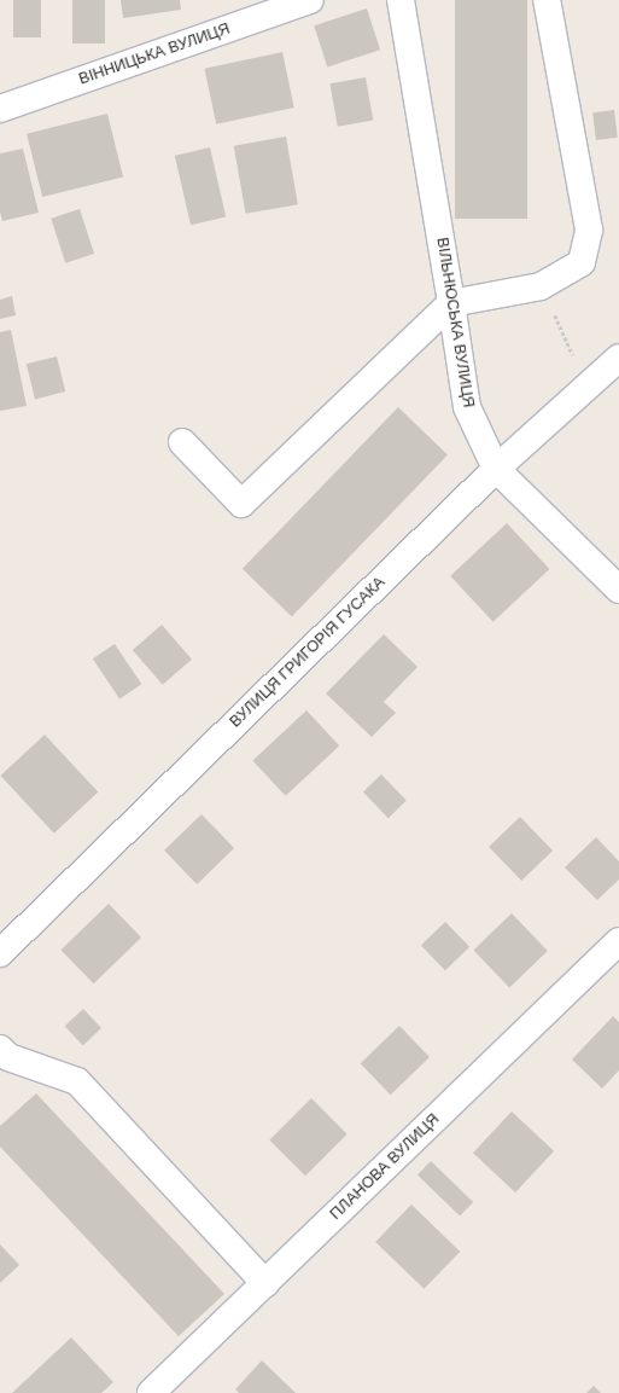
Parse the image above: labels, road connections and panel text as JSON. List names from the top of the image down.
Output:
{
  "streets": {
    "street": [
      "ВІННИЦЬКА ВУЛИЦЯ",
      "ВІЛЬНЮСЬКА ВУЛИЦЯ",
      "ВУЛИЦЯ ГРИГОРІЯ ГУСАКА",
      "ПЛАНОВА ВУЛИЦЯ"
    ]
  },
  "crossings": [
    ["ВІЛЬНЮСЬКА ВУЛИЦЯ", "ВУЛИЦЯ ГРИГОРІЯ ГУСАКА"]
  ]
}
